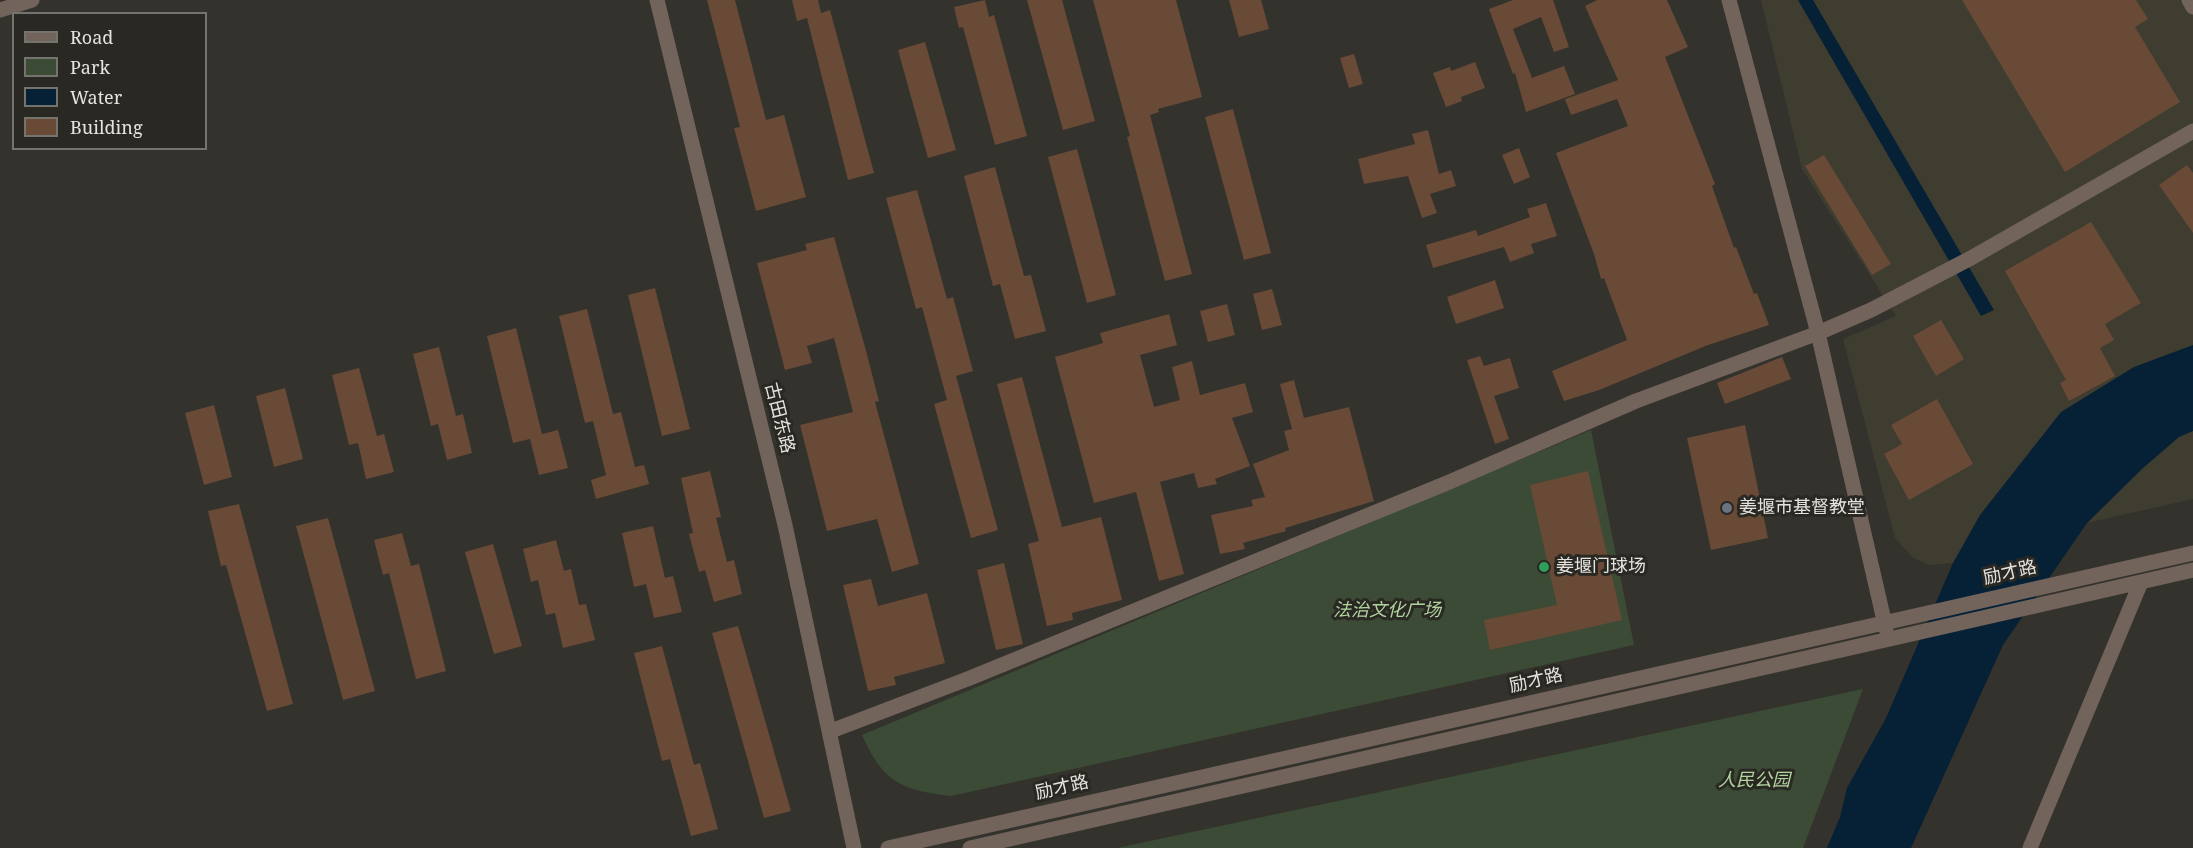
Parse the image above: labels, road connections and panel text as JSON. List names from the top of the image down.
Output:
{
  "streets": {
    "street": ["古田东路", "励才路"]
  },
  "parks": ["法治文化广场", "人民公园"],
  "places": ["姜堰市基督教堂", "姜堰门球场"],
  "legend": [
    "Road",
    "Park",
    "Water",
    "Building"
  ]
}
